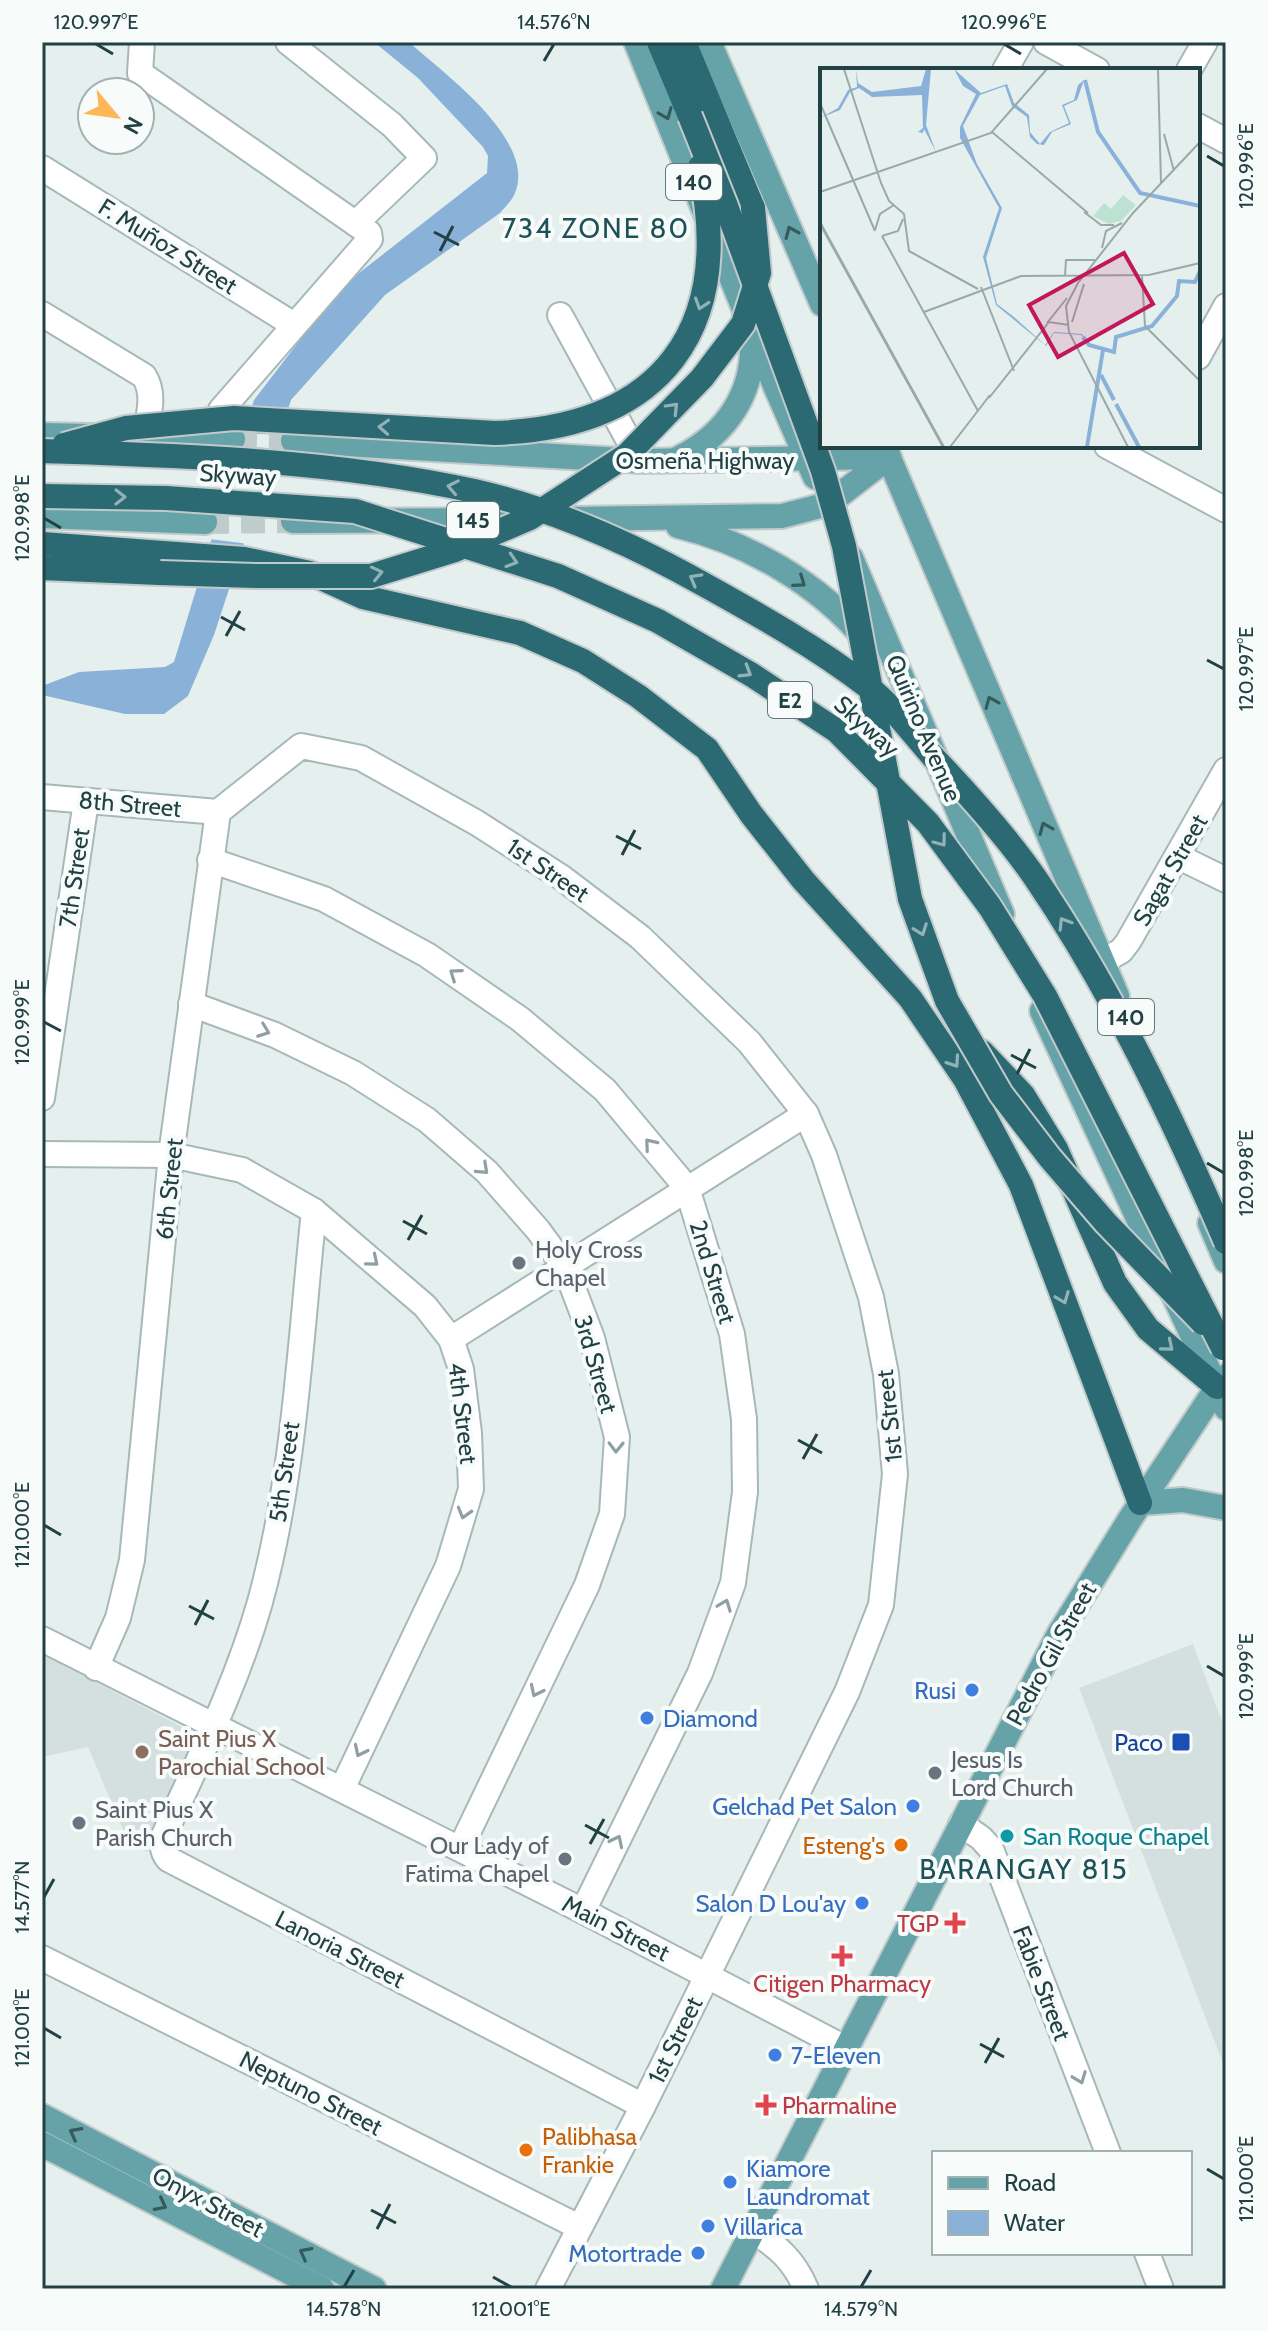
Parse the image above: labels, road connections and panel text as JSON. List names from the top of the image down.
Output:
{
  "streets": {
    "highway": ["Skyway", "E2"],
    "main road": [
      "140",
      "Osmeña Highway",
      "145",
      "Quirino Avenue",
      "Pedro Gil Street",
      "Onyx Street"
    ],
    "street": [
      "F. Muñoz Street",
      "8th Street",
      "1st Street",
      "Sagat Street",
      "7th Street",
      "6th Street",
      "2nd Street",
      "3rd Street",
      "4th Street",
      "5th Street",
      "Main Street",
      "Lanoria Street",
      "Fabie Street",
      "Neptuno Street"
    ]
  },
  "crossings": [
    ["140", "Osmeña Highway"],
    ["140", "145"],
    ["140", "Sagat Street"],
    ["Osmeña Highway", "145"],
    ["Osmeña Highway", "Quirino Avenue"],
    ["145", "Quirino Avenue"],
    ["Quirino Avenue", "Pedro Gil Street"],
    ["8th Street", "1st Street"],
    ["8th Street", "7th Street"],
    ["8th Street", "6th Street"],
    ["1st Street", "6th Street"],
    ["1st Street", "Main Street"],
    ["1st Street", "Lanoria Street"],
    ["1st Street", "Neptuno Street"],
    ["6th Street", "2nd Street"],
    ["6th Street", "3rd Street"],
    ["6th Street", "4th Street"],
    ["6th Street", "Main Street"],
    ["2nd Street", "Main Street"],
    ["3rd Street", "Main Street"],
    ["4th Street", "5th Street"],
    ["4th Street", "Main Street"],
    ["5th Street", "Main Street"],
    ["5th Street", "Lanoria Street"],
    ["Pedro Gil Street", "Main Street"],
    ["Pedro Gil Street", "Fabie Street"],
    ["Main Street", "Lanoria Street"]
  ],
  "one_way": [
    "2nd Street",
    "3rd Street",
    "4th Street",
    "Fabie Street"
  ],
  "districts": ["734 ZONE 80", "BARANGAY 815"],
  "places": {
    "other": [
      "Holy Cross Chapel",
      "Rusi",
      "Diamond",
      "Saint Pius X Parochial School",
      "Jesus Is Lord Church",
      "Gelchad Pet Salon",
      "Saint Pius X Parish Church",
      "San Roque Chapel",
      "Esteng's",
      "Our Lady of Fatima Chapel",
      "Salon D Lou'ay",
      "7-Eleven",
      "Palibhasa Frankie",
      "Kiamore Laundromat",
      "Villarica",
      "Motortrade"
    ],
    "transit": ["Paco"],
    "health": ["TGP", "Citigen Pharmacy", "Pharmaline"]
  },
  "legend": ["Road", "Water"],
  "north": "bottom right",
  "coordinates": [
    "120.997°E",
    "14.576°N",
    "120.996°E",
    "120.998°E",
    "120.999°E",
    "121.000°E",
    "14.577°N",
    "121.001°E",
    "14.578°N",
    "14.579°N"
  ]
}
